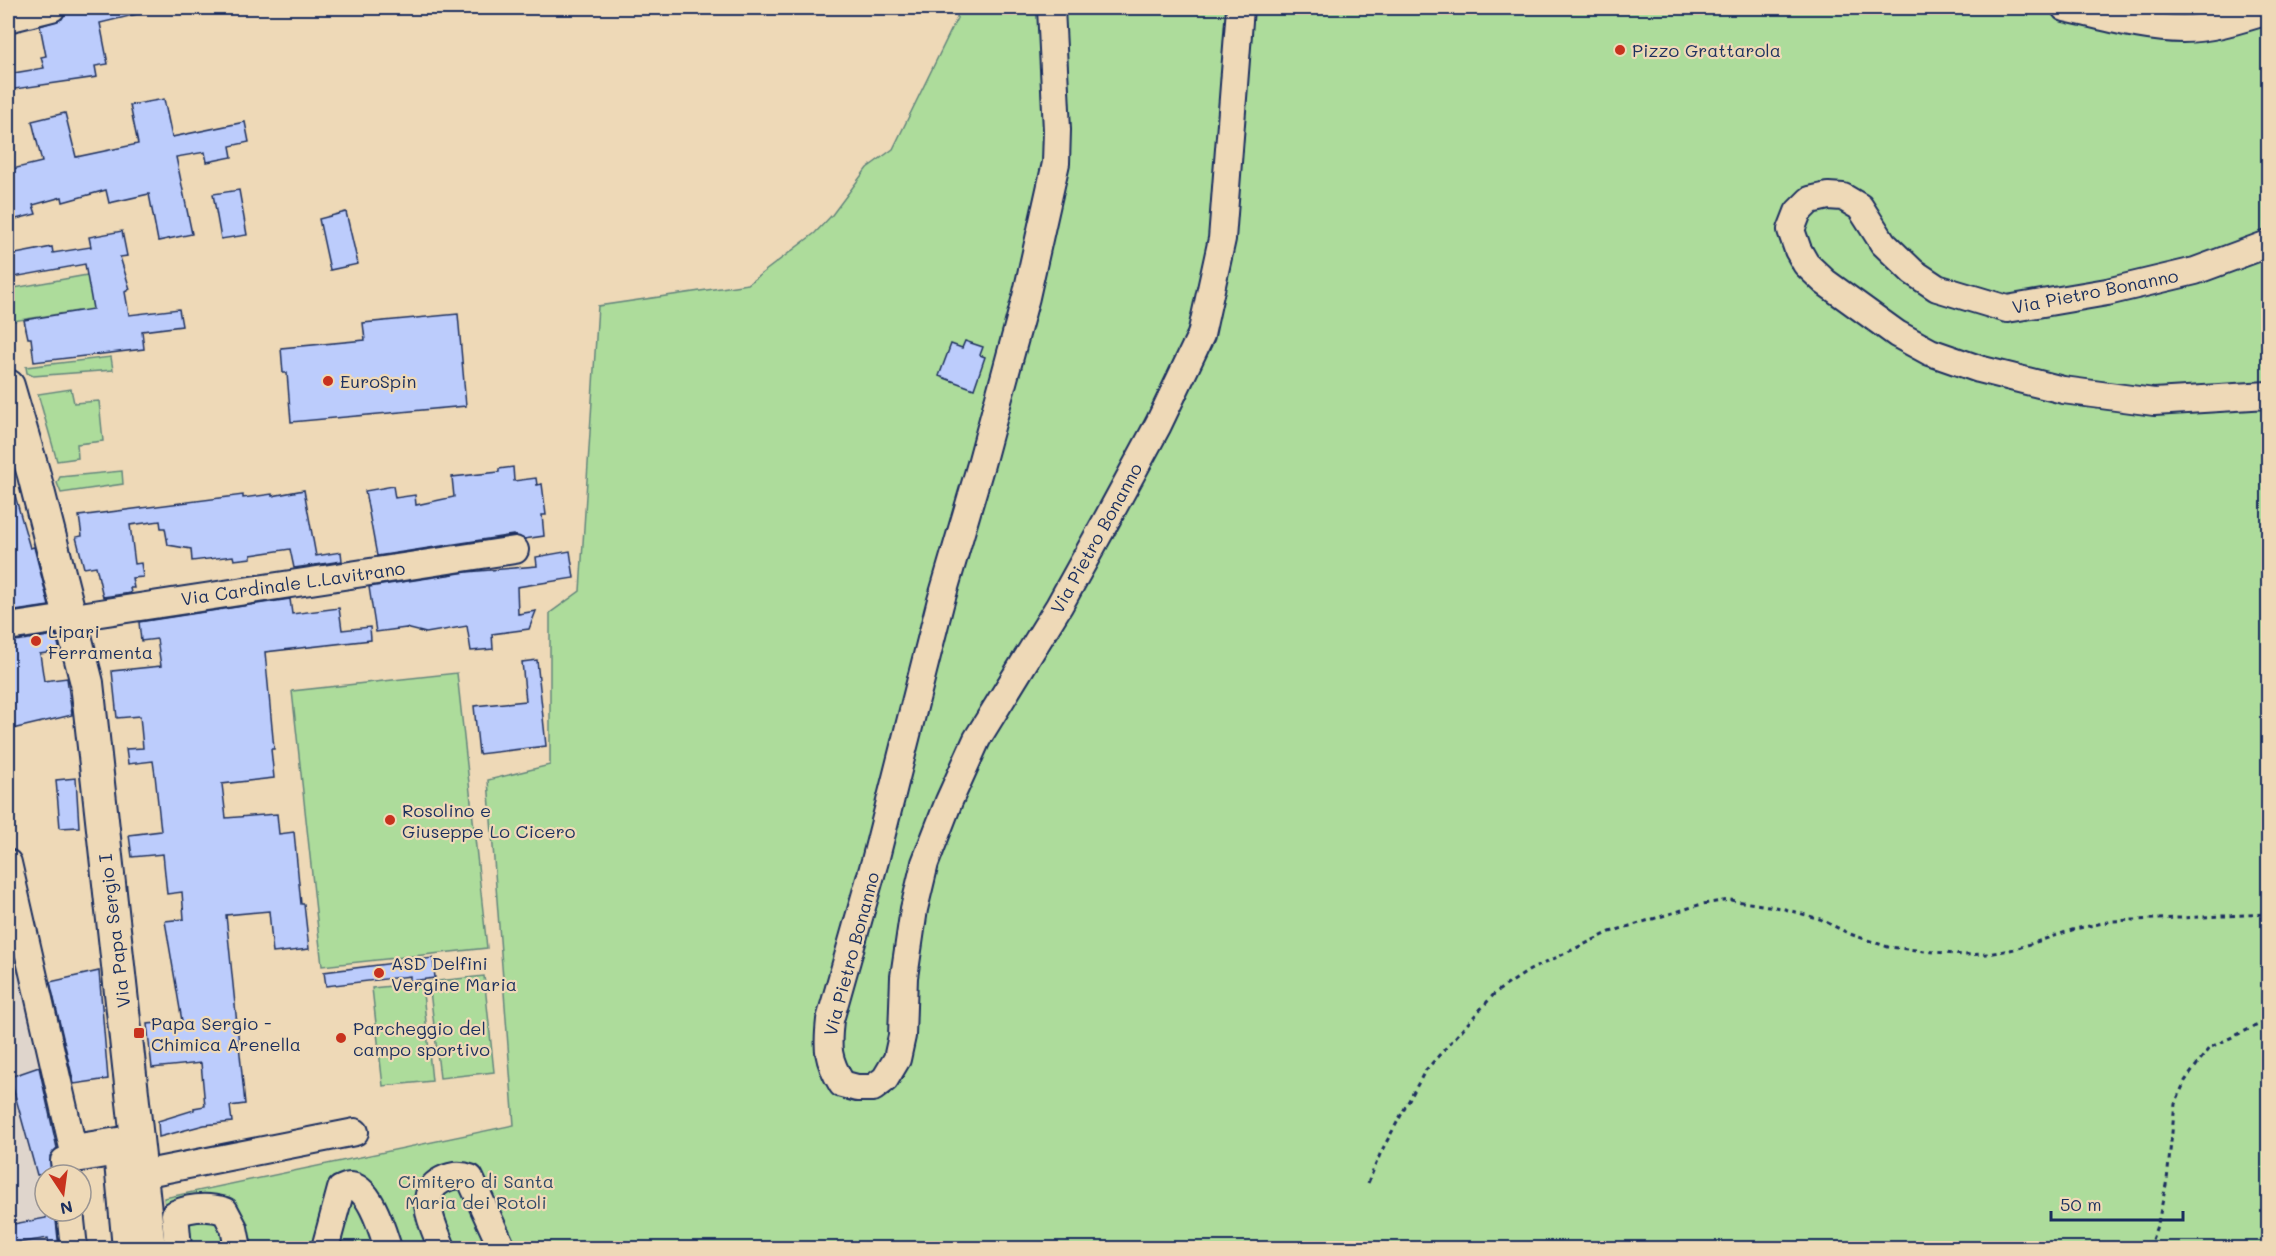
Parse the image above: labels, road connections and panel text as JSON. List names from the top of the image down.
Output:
{
  "streets": {
    "main road": ["Via Papa Sergio I"],
    "street": ["Via Pietro Bonanno", "Via Cardinale L.Lavitrano"]
  },
  "crossings": [
    ["Via Cardinale L.Lavitrano", "Via Papa Sergio I"]
  ],
  "parks": ["Cimitero di Santa Maria dei Rotoli"],
  "places": {
    "other": [
      "Pizzo Grattarola",
      "EuroSpin",
      "Lipari Ferramenta",
      "Rosolino e Giuseppe Lo Cicero",
      "ASD Delfini Vergine Maria",
      "Parcheggio del campo sportivo"
    ],
    "transit": ["Papa Sergio - Chimica Arenella"]
  },
  "scale_bar": "50 m",
  "north": "bottom"
}
